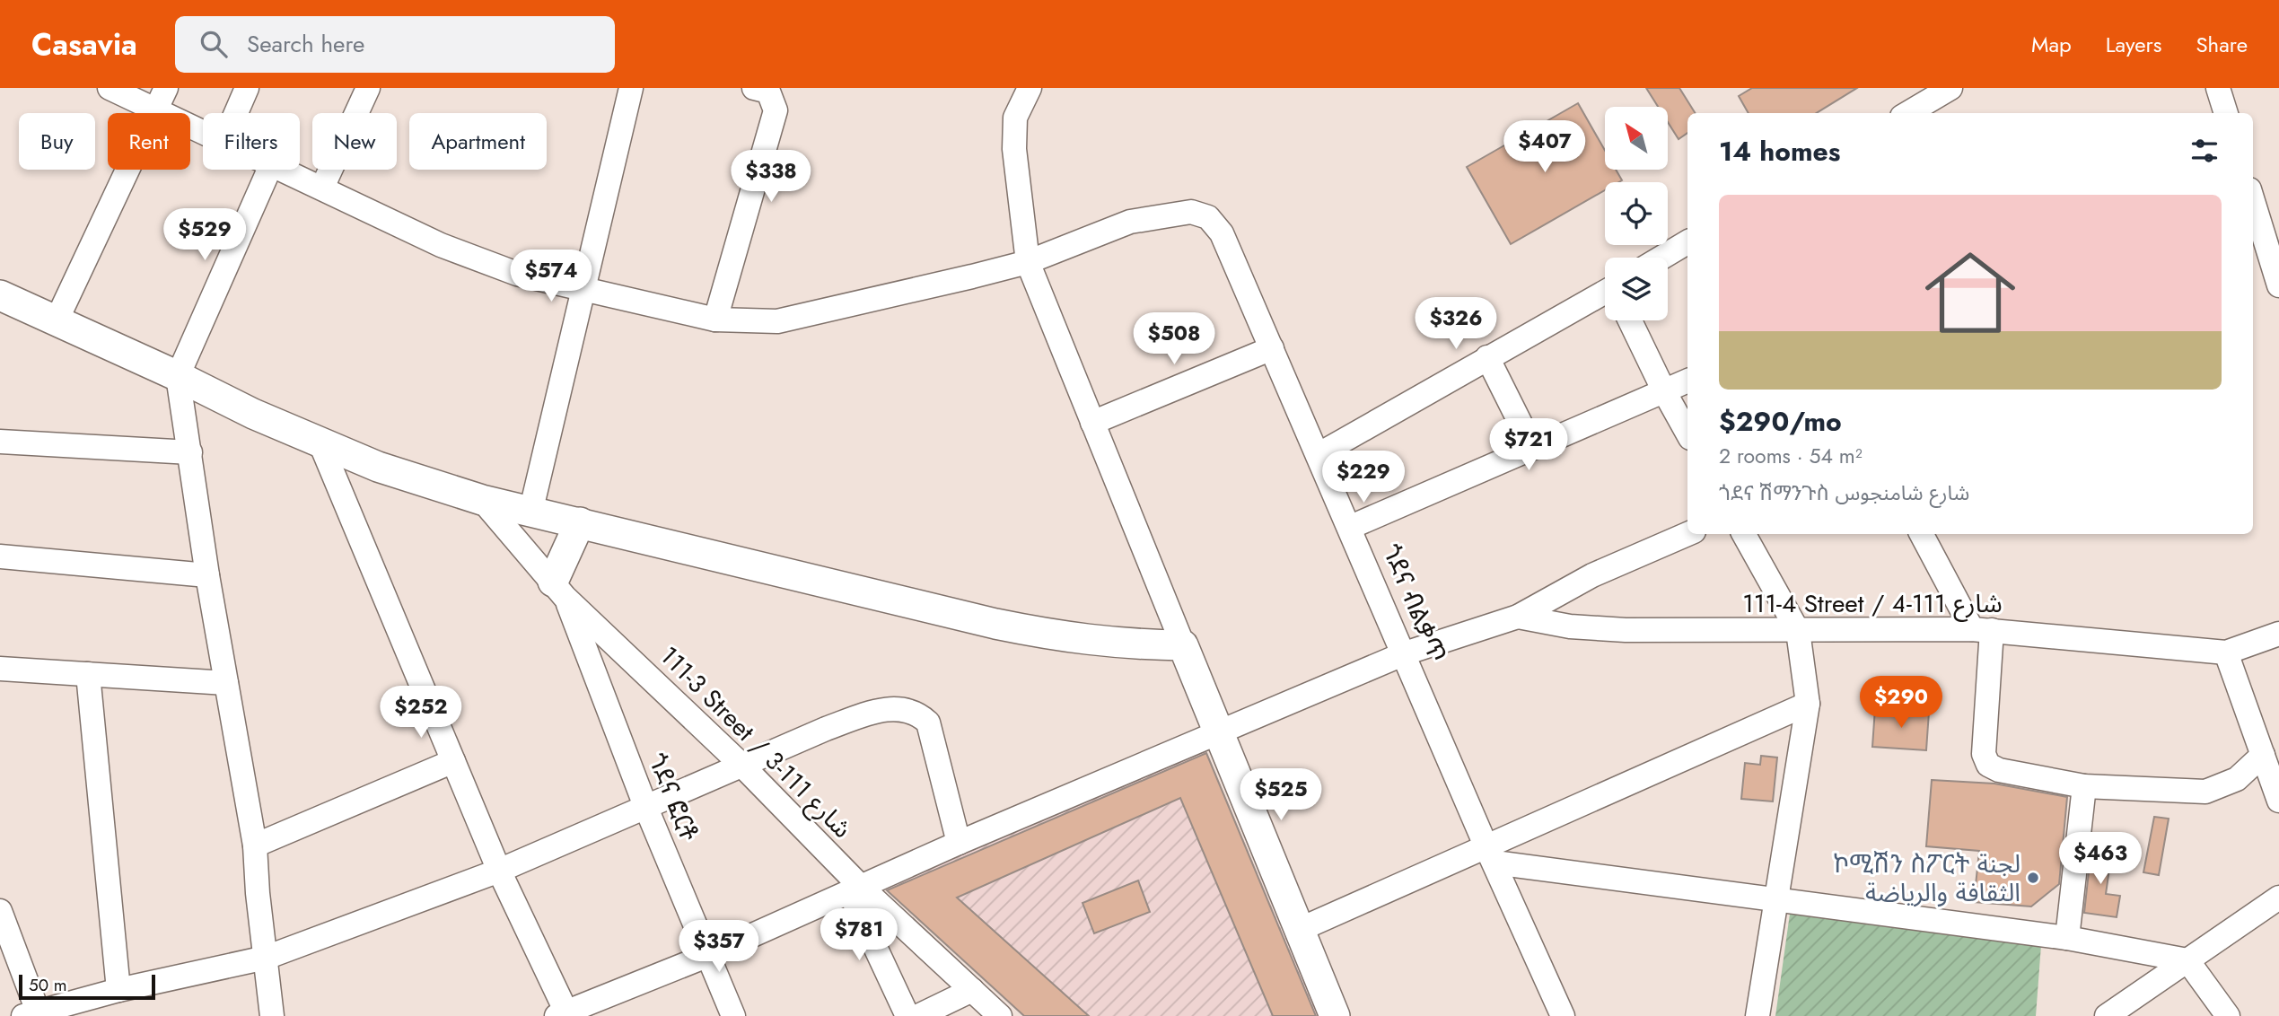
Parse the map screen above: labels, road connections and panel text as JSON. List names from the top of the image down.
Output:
{
  "streets": {
    "street": [
      "ጎደና ብልቃጥ",
      "111-4 Street / شارع 111-4",
      "111-3 Street / شارع 111-3",
      "ጎደና ፎርቶ"
    ]
  },
  "crossings": [
    ["111-3 Street / شارع 111-3", "ጎደና ፎርቶ"]
  ],
  "places": ["ኮሚሽን ስፖርት لجنة الثقافة والرياضة"],
  "scale_bar": "50 m",
  "north": "top left",
  "page": {
    "header": "Casavia",
    "search": "Search here",
    "nav": ["Map", "Layers", "Share"],
    "chip": [
      "Buy",
      "Rent",
      "Filters",
      "New",
      "Apartment"
    ],
    "heading": "14 homes",
    "price": [
      "$407",
      "$338",
      "$529",
      "$574",
      "$326",
      "$508",
      "$721",
      "$229",
      "$290",
      "$252",
      "$525",
      "$463",
      "$781",
      "$357"
    ],
    "list": [
      {
        "name": "$290/mo",
        "note": "2 rooms · 54 m² · ጎደና ሽማንጉስ شارع شامنجوس"
      }
    ],
    "scale": "50 m"
  }
}
